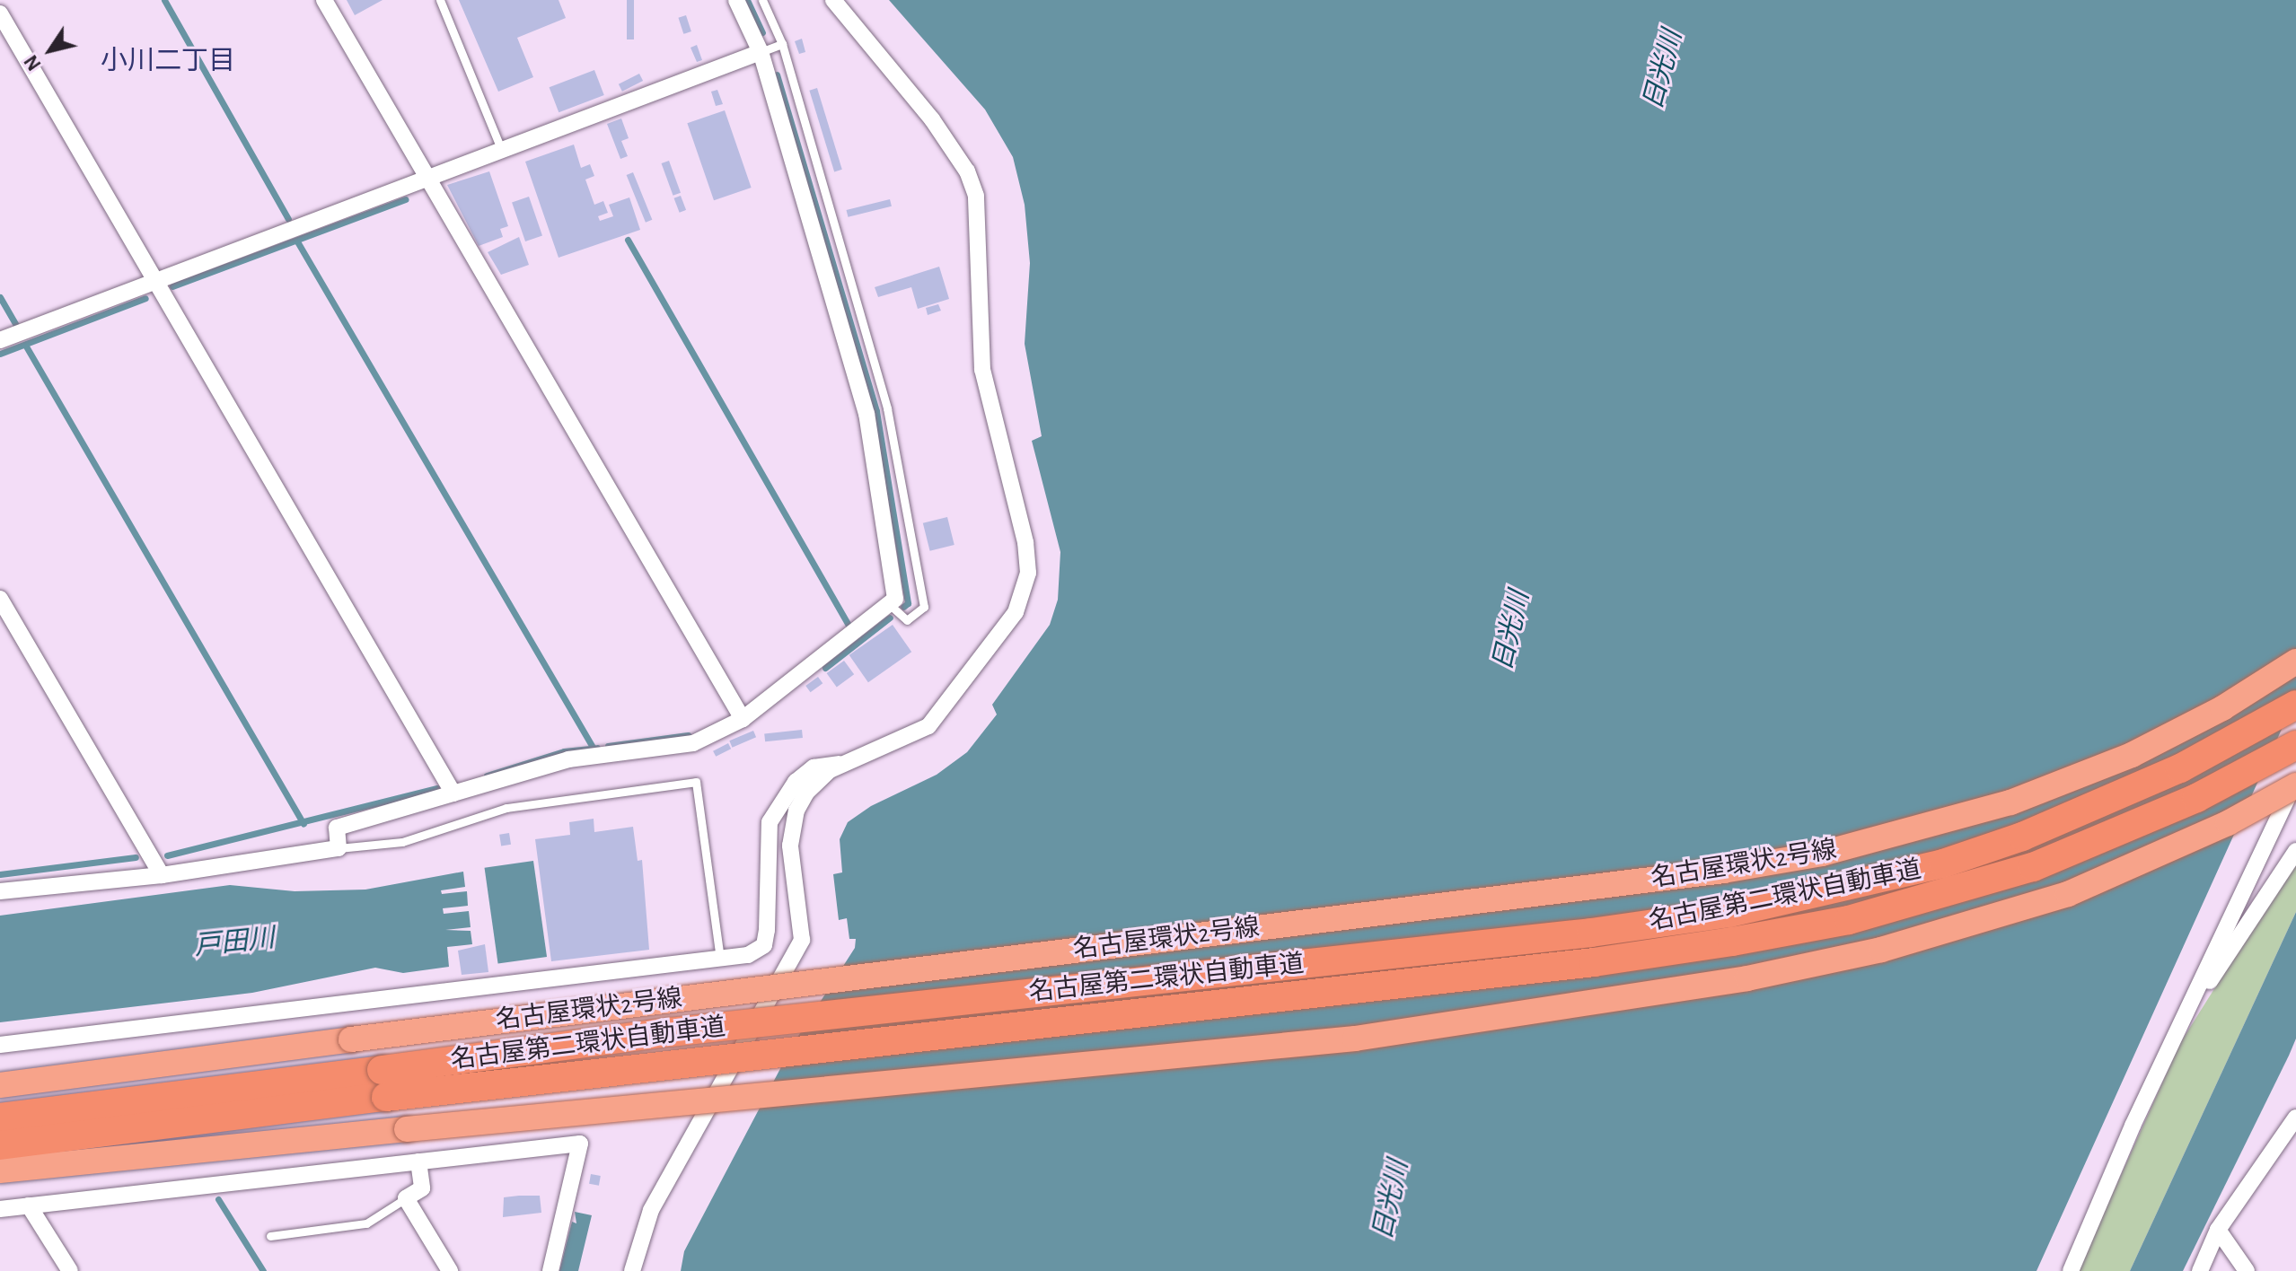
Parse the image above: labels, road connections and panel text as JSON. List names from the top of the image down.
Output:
{
  "streets": {
    "highway": ["名古屋環状2号線", "名古屋第二環状自動車道"]
  },
  "districts": ["小川二丁目"],
  "water": ["日光川", "戸田川"],
  "north": "bottom left"
}
